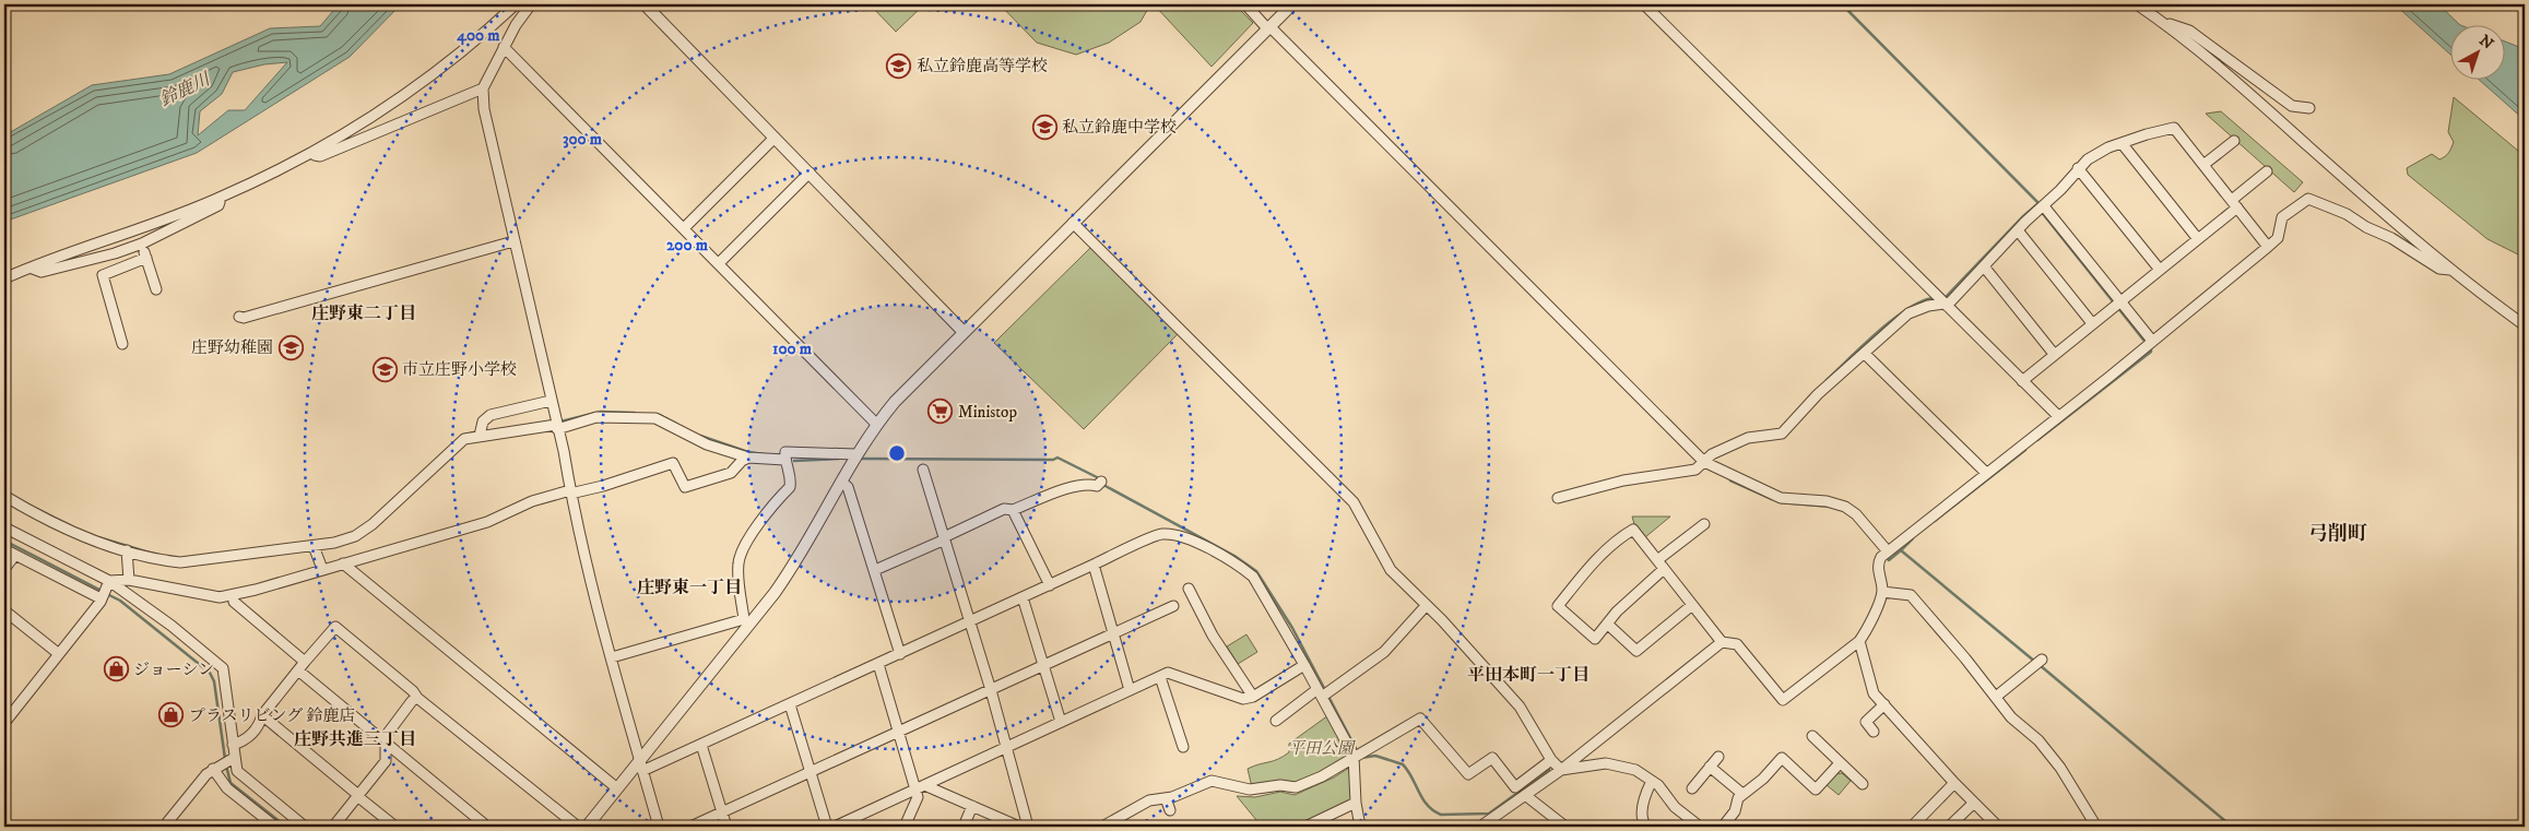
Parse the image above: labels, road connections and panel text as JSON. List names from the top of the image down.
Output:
{
  "districts": [
    "庄野東二丁目",
    "弓削町",
    "庄野東一丁目",
    "平田本町一丁目",
    "庄野共進三丁目"
  ],
  "water": ["鈴鹿川"],
  "parks": ["平田公園"],
  "places": {
    "school or university": [
      "私立鈴鹿高等学校",
      "私立鈴鹿中学校",
      "庄野幼稚園",
      "市立庄野小学校"
    ],
    "supermarket": ["Ministop"],
    "shop": ["ジョーシン", "プラスリビング 鈴鹿店"]
  },
  "north": "top right",
  "rings": [
    "400 m",
    "300 m",
    "200 m",
    "100 m"
  ]
}
